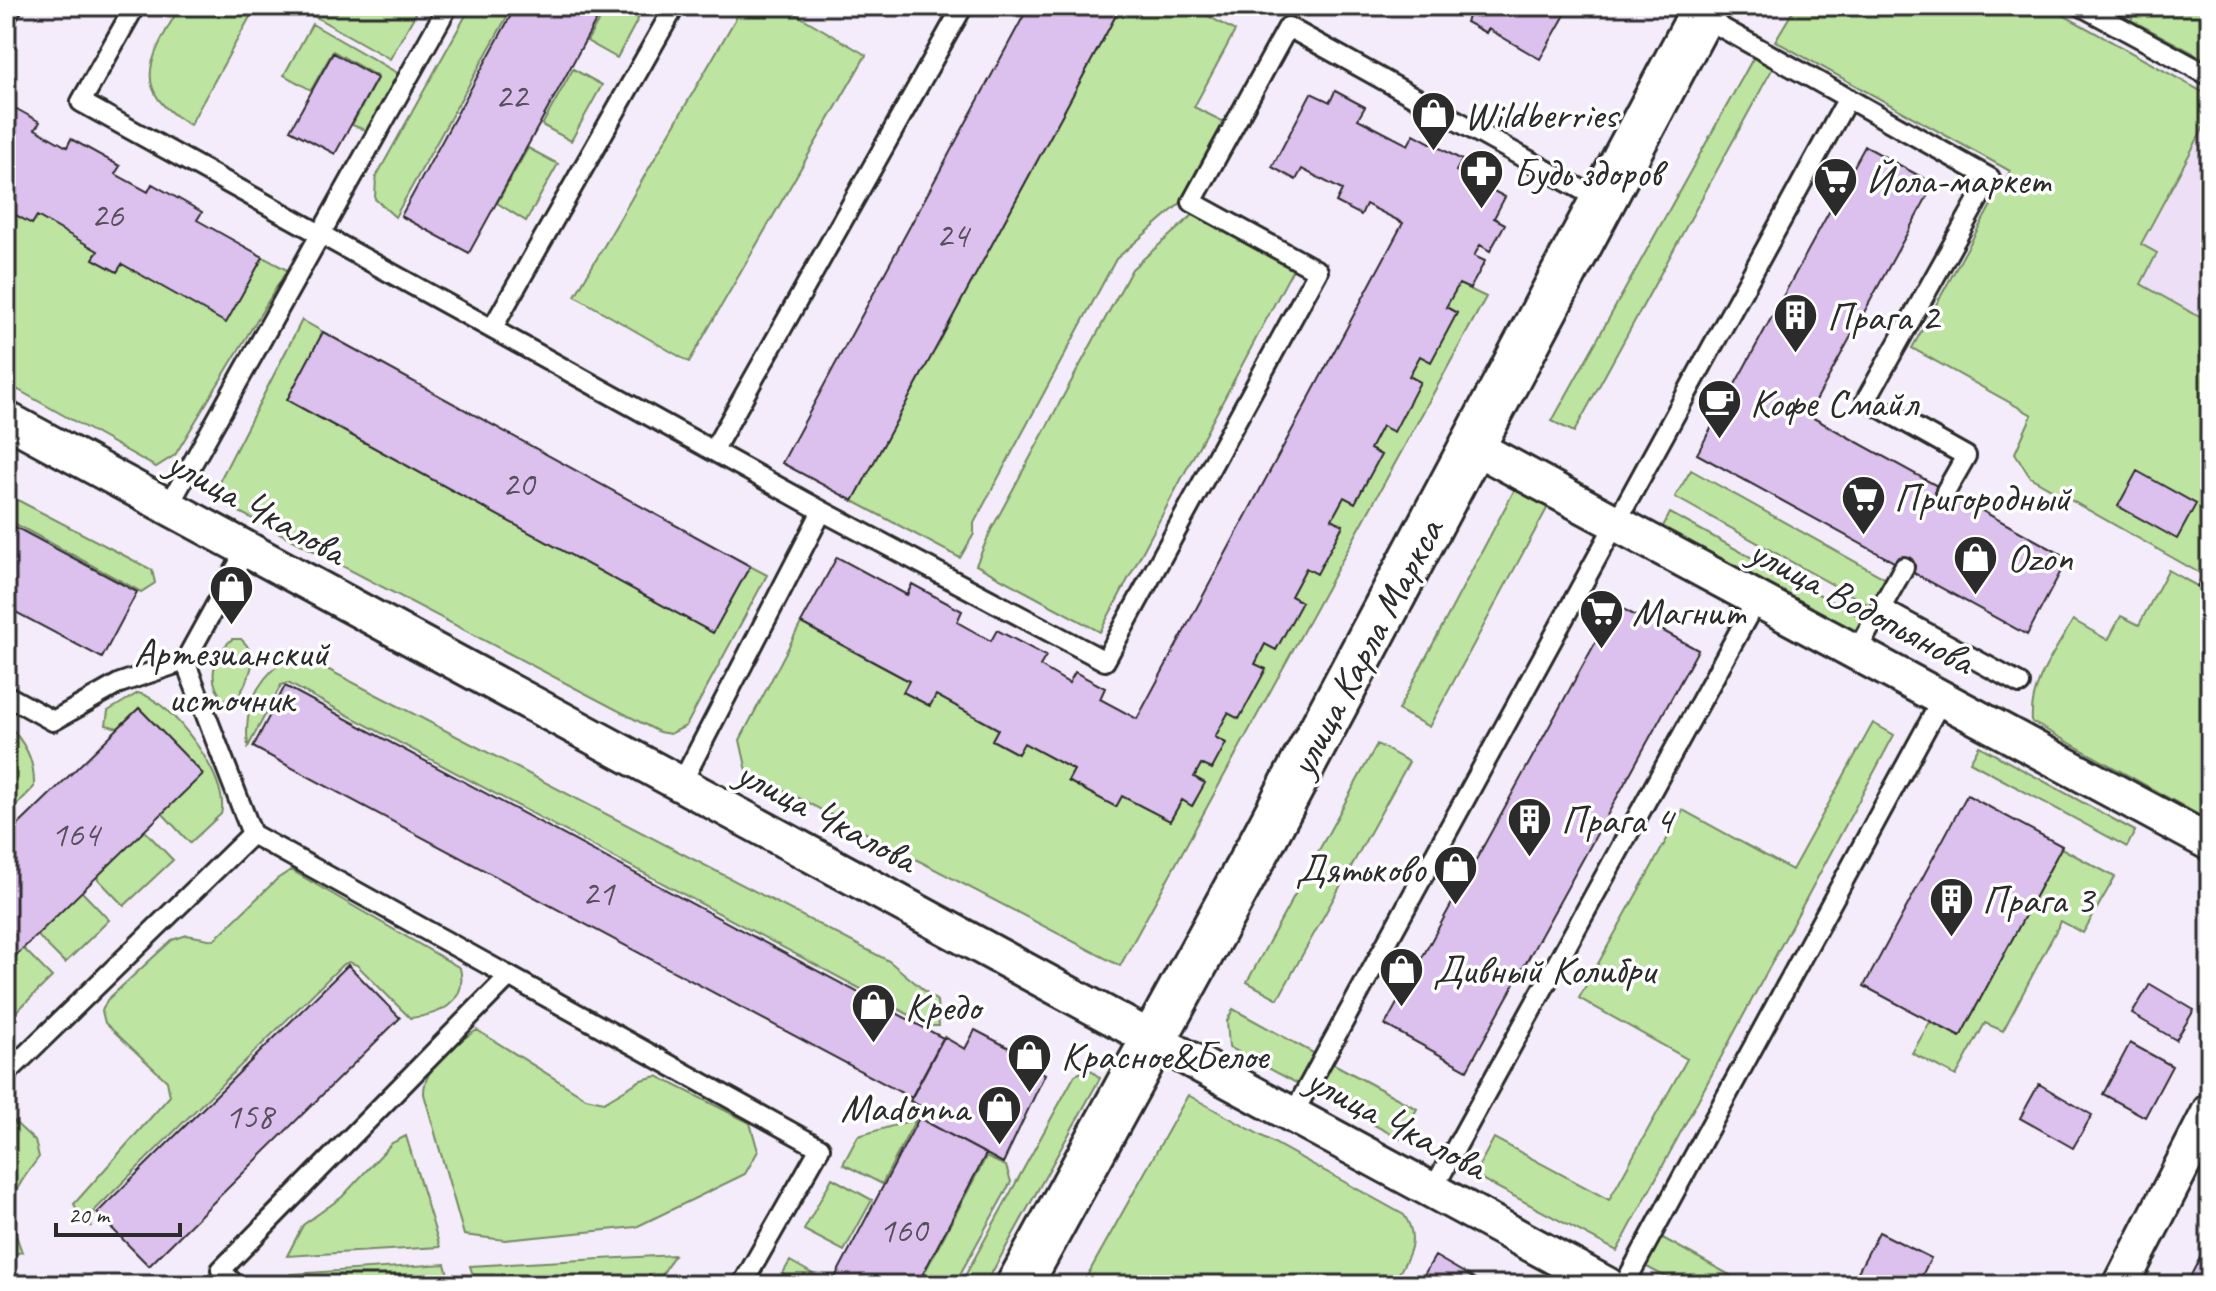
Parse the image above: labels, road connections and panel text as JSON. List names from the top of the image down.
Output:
{
  "streets": {
    "street": ["улица Чкалова", "улица Водопьянова", "улица Карла Маркса"]
  },
  "crossings": [
    ["улица Чкалова", "улица Карла Маркса"],
    ["улица Водопьянова", "улица Карла Маркса"]
  ],
  "places": {
    "shop": [
      "Wildberries",
      "Ozon",
      "Артезианский источник",
      "Дятьково",
      "Дивный Колибри",
      "Кредо",
      "Красное&Белое",
      "Madonna"
    ],
    "pharmacy": ["Будь здоров"],
    "supermarket": ["Йола-маркет", "Пригородный", "Магнит"],
    "building": ["Прага 2", "Прага 4", "Прага 3"],
    "cafe": ["Кофе Смайл"]
  },
  "house_numbers": [
    "22",
    "26",
    "24",
    "20",
    "164",
    "21",
    "158",
    "160"
  ],
  "scale_bar": "20 m"
}
